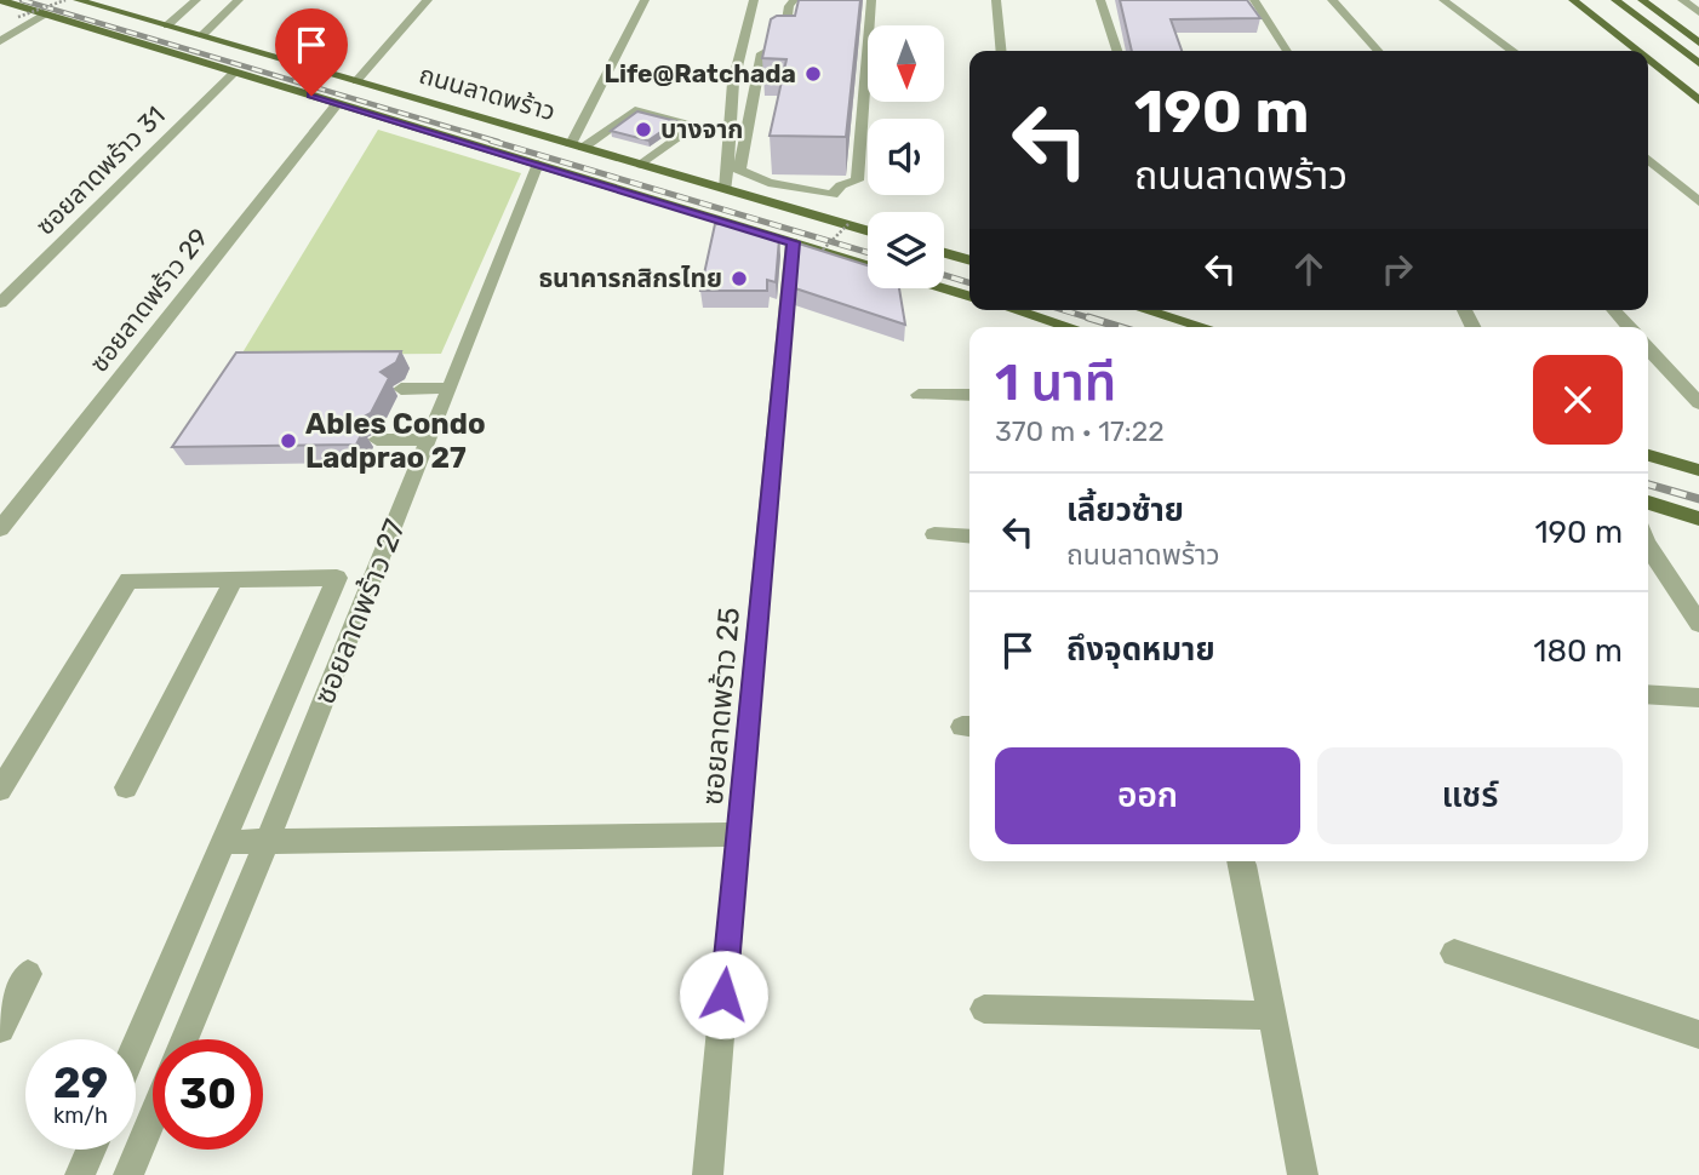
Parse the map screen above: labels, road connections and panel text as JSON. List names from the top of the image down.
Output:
{
  "streets": {
    "main road": ["ถนนลาดพร้าว"],
    "street": [
      "ซอยลาดพร้าว 31",
      "ซอยลาดพร้าว 29",
      "ซอยลาดพร้าว 27",
      "ซอยลาดพร้าว 25"
    ]
  },
  "crossings": [
    ["ถนนลาดพร้าว", "ซอยลาดพร้าว 31"],
    ["ถนนลาดพร้าว", "ซอยลาดพร้าว 29"],
    ["ถนนลาดพร้าว", "ซอยลาดพร้าว 27"],
    ["ถนนลาดพร้าว", "ซอยลาดพร้าว 25"]
  ],
  "places": [
    "Life@Ratchada",
    "บางจาก",
    "ธนาคารกสิกรไทย",
    "Ables Condo Ladprao 27"
  ],
  "north": "bottom",
  "page": {
    "turn": ["190 m", "ถนนลาดพร้าว"],
    "heading": ["1 นาที", "370 m · 17:22"],
    "list": [
      {
        "name": "เลี้ยวซ้าย",
        "note": "ถนนลาดพร้าว",
        "value": "190 m"
      },
      {
        "name": "ถึงจุดหมาย",
        "value": "180 m"
      }
    ],
    "buttons": ["ออก", "แชร์"],
    "speed": "29 km/h",
    "limit": "30"
  }
}
